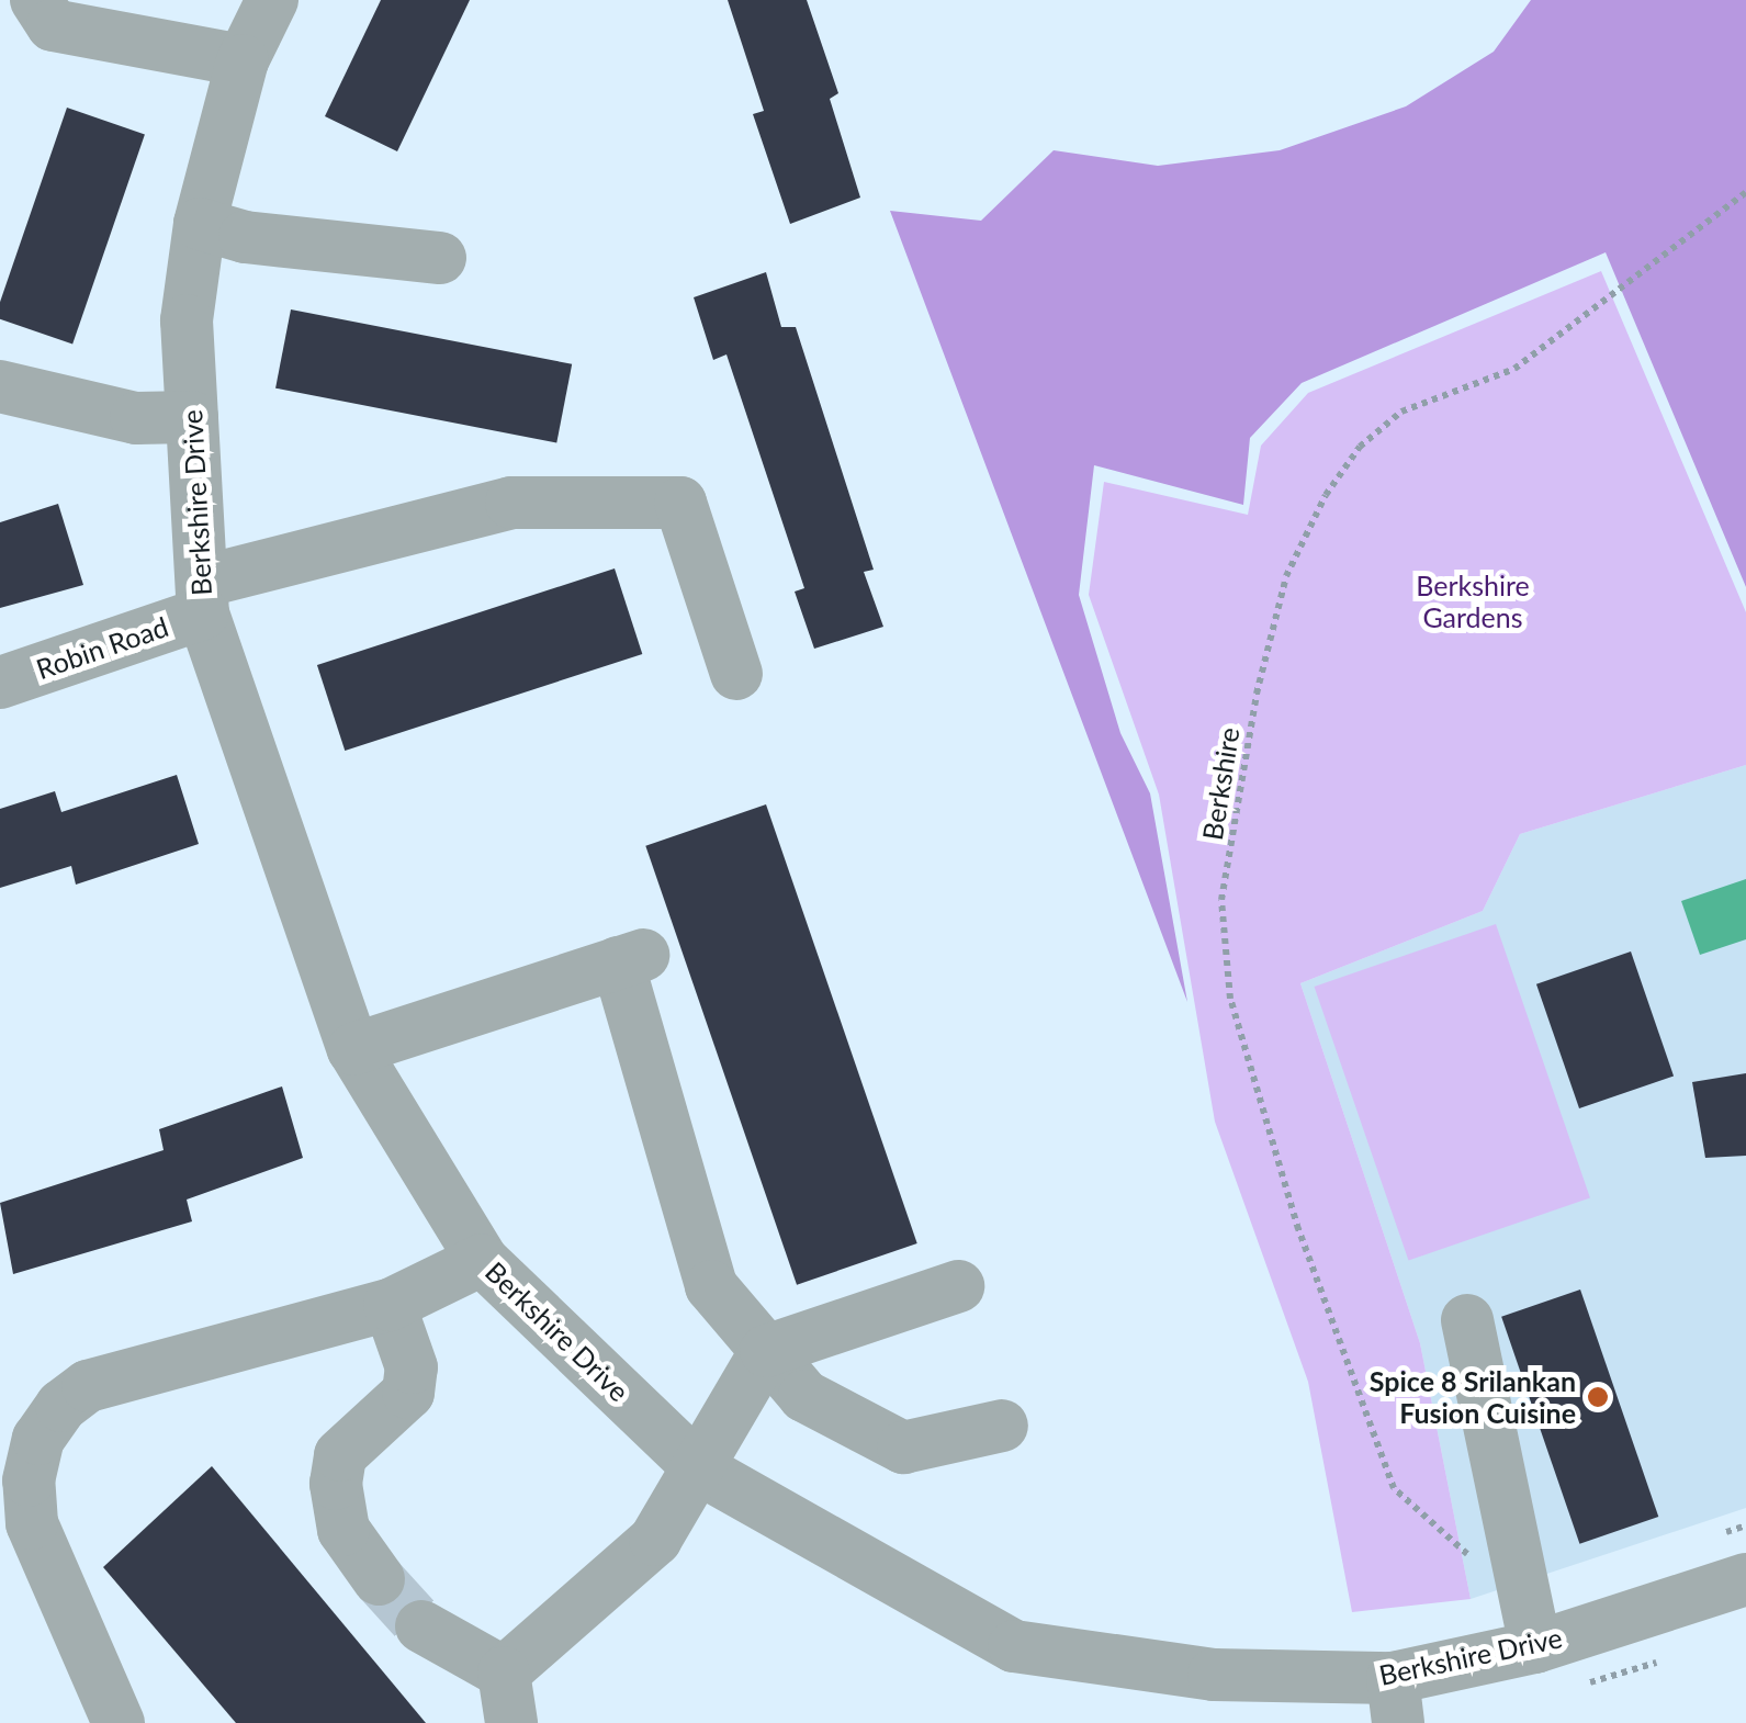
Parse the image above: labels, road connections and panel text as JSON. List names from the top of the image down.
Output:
{
  "streets": {
    "street": ["Berkshire Drive", "Robin Road"],
    "path": ["Berkshire"]
  },
  "crossings": [
    ["Berkshire Drive", "Robin Road"]
  ],
  "parks": ["Berkshire Gardens"],
  "places": ["Spice 8 Srilankan Fusion Cuisine"]
}
